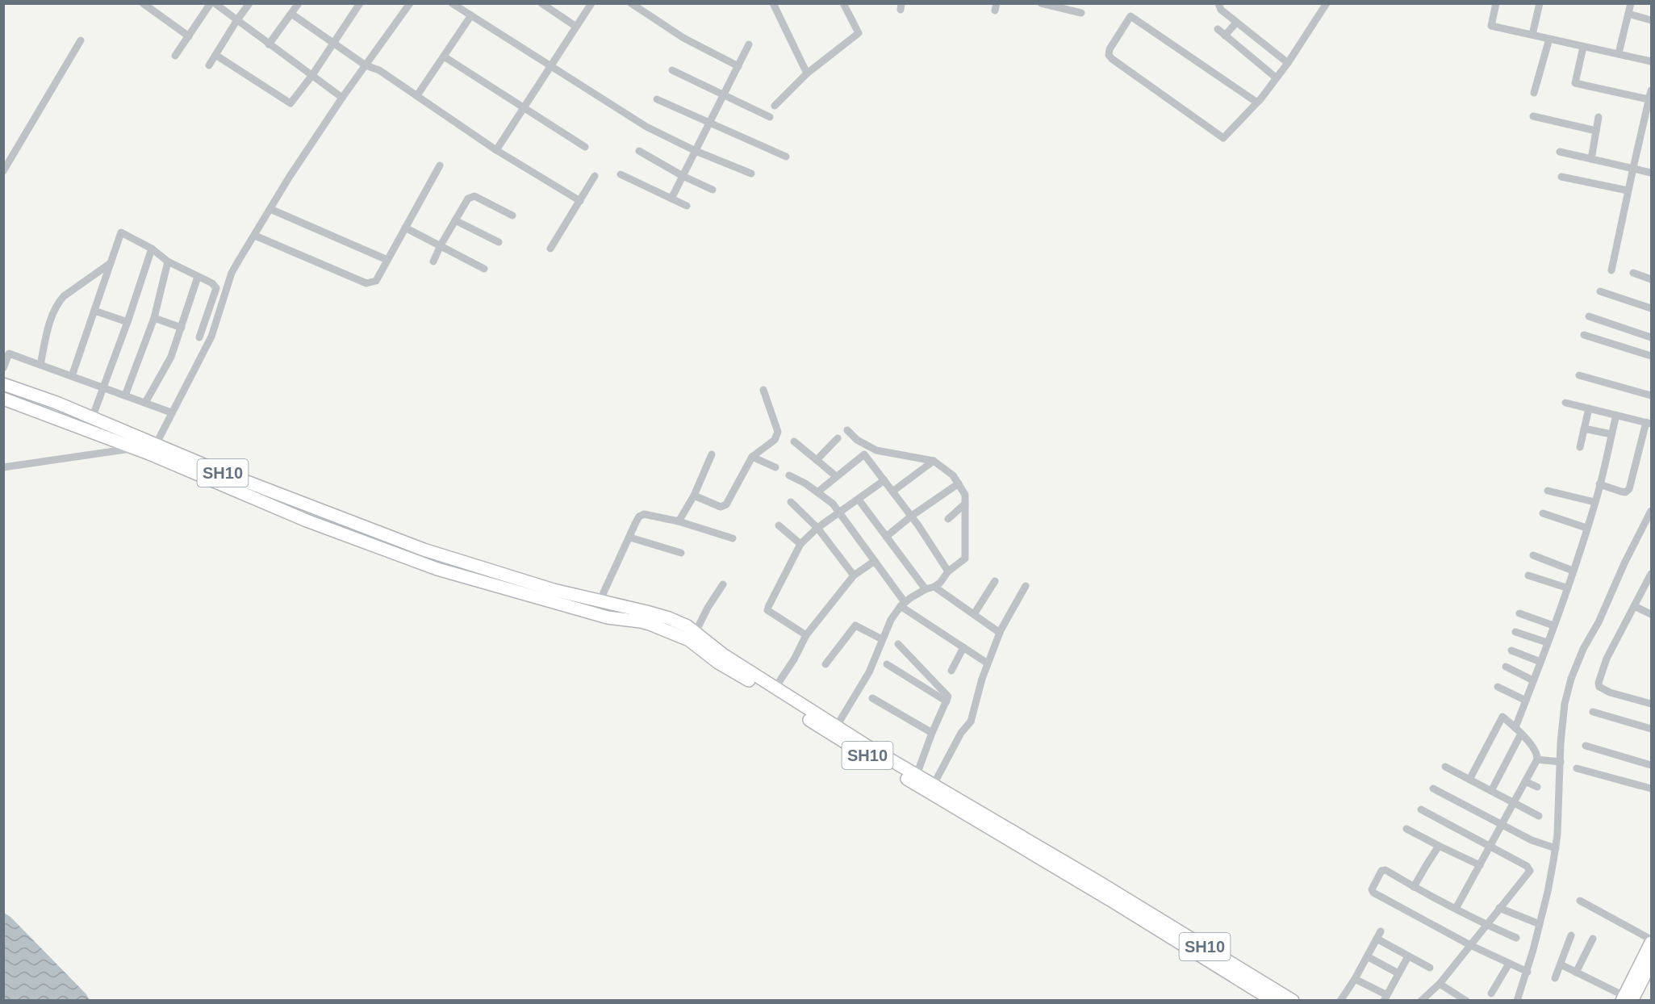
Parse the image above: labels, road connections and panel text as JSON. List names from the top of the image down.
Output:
{
  "streets": {
    "main road": ["SH10"]
  }
}
